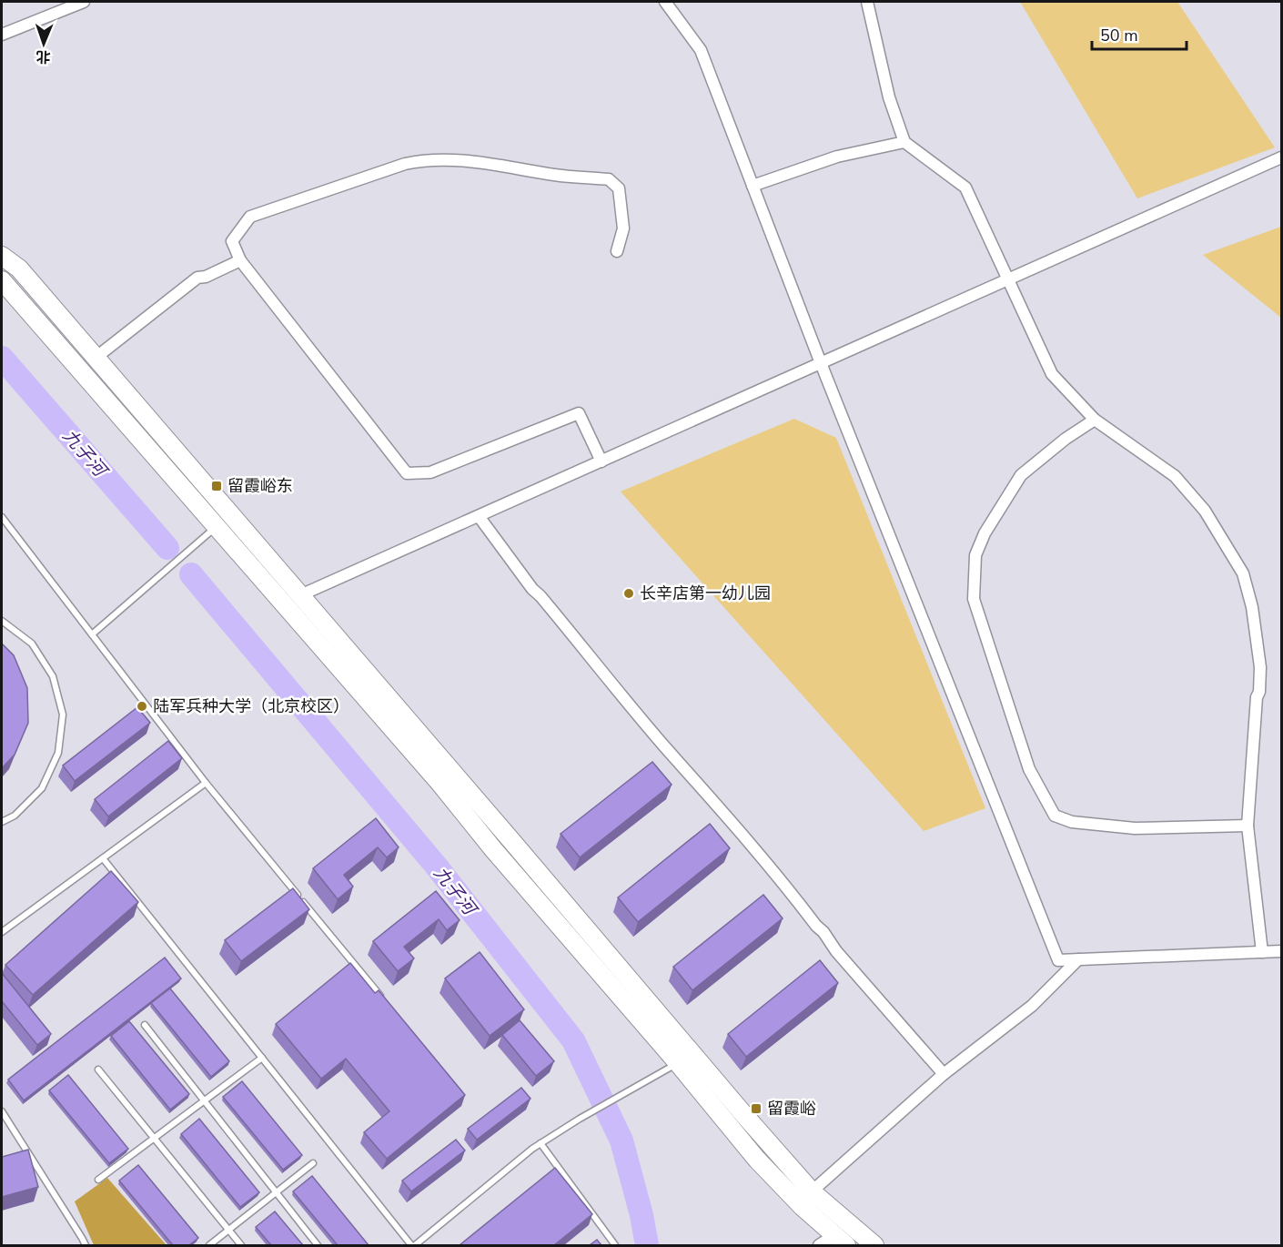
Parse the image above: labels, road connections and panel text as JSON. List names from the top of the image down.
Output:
{
  "water": ["九子河"],
  "places": {
    "transit": ["留霞峪东", "留霞峪"],
    "other": ["长辛店第一幼儿园", "陆军兵种大学（北京校区）"]
  },
  "scale_bar": "50 m",
  "north": "bottom"
}
